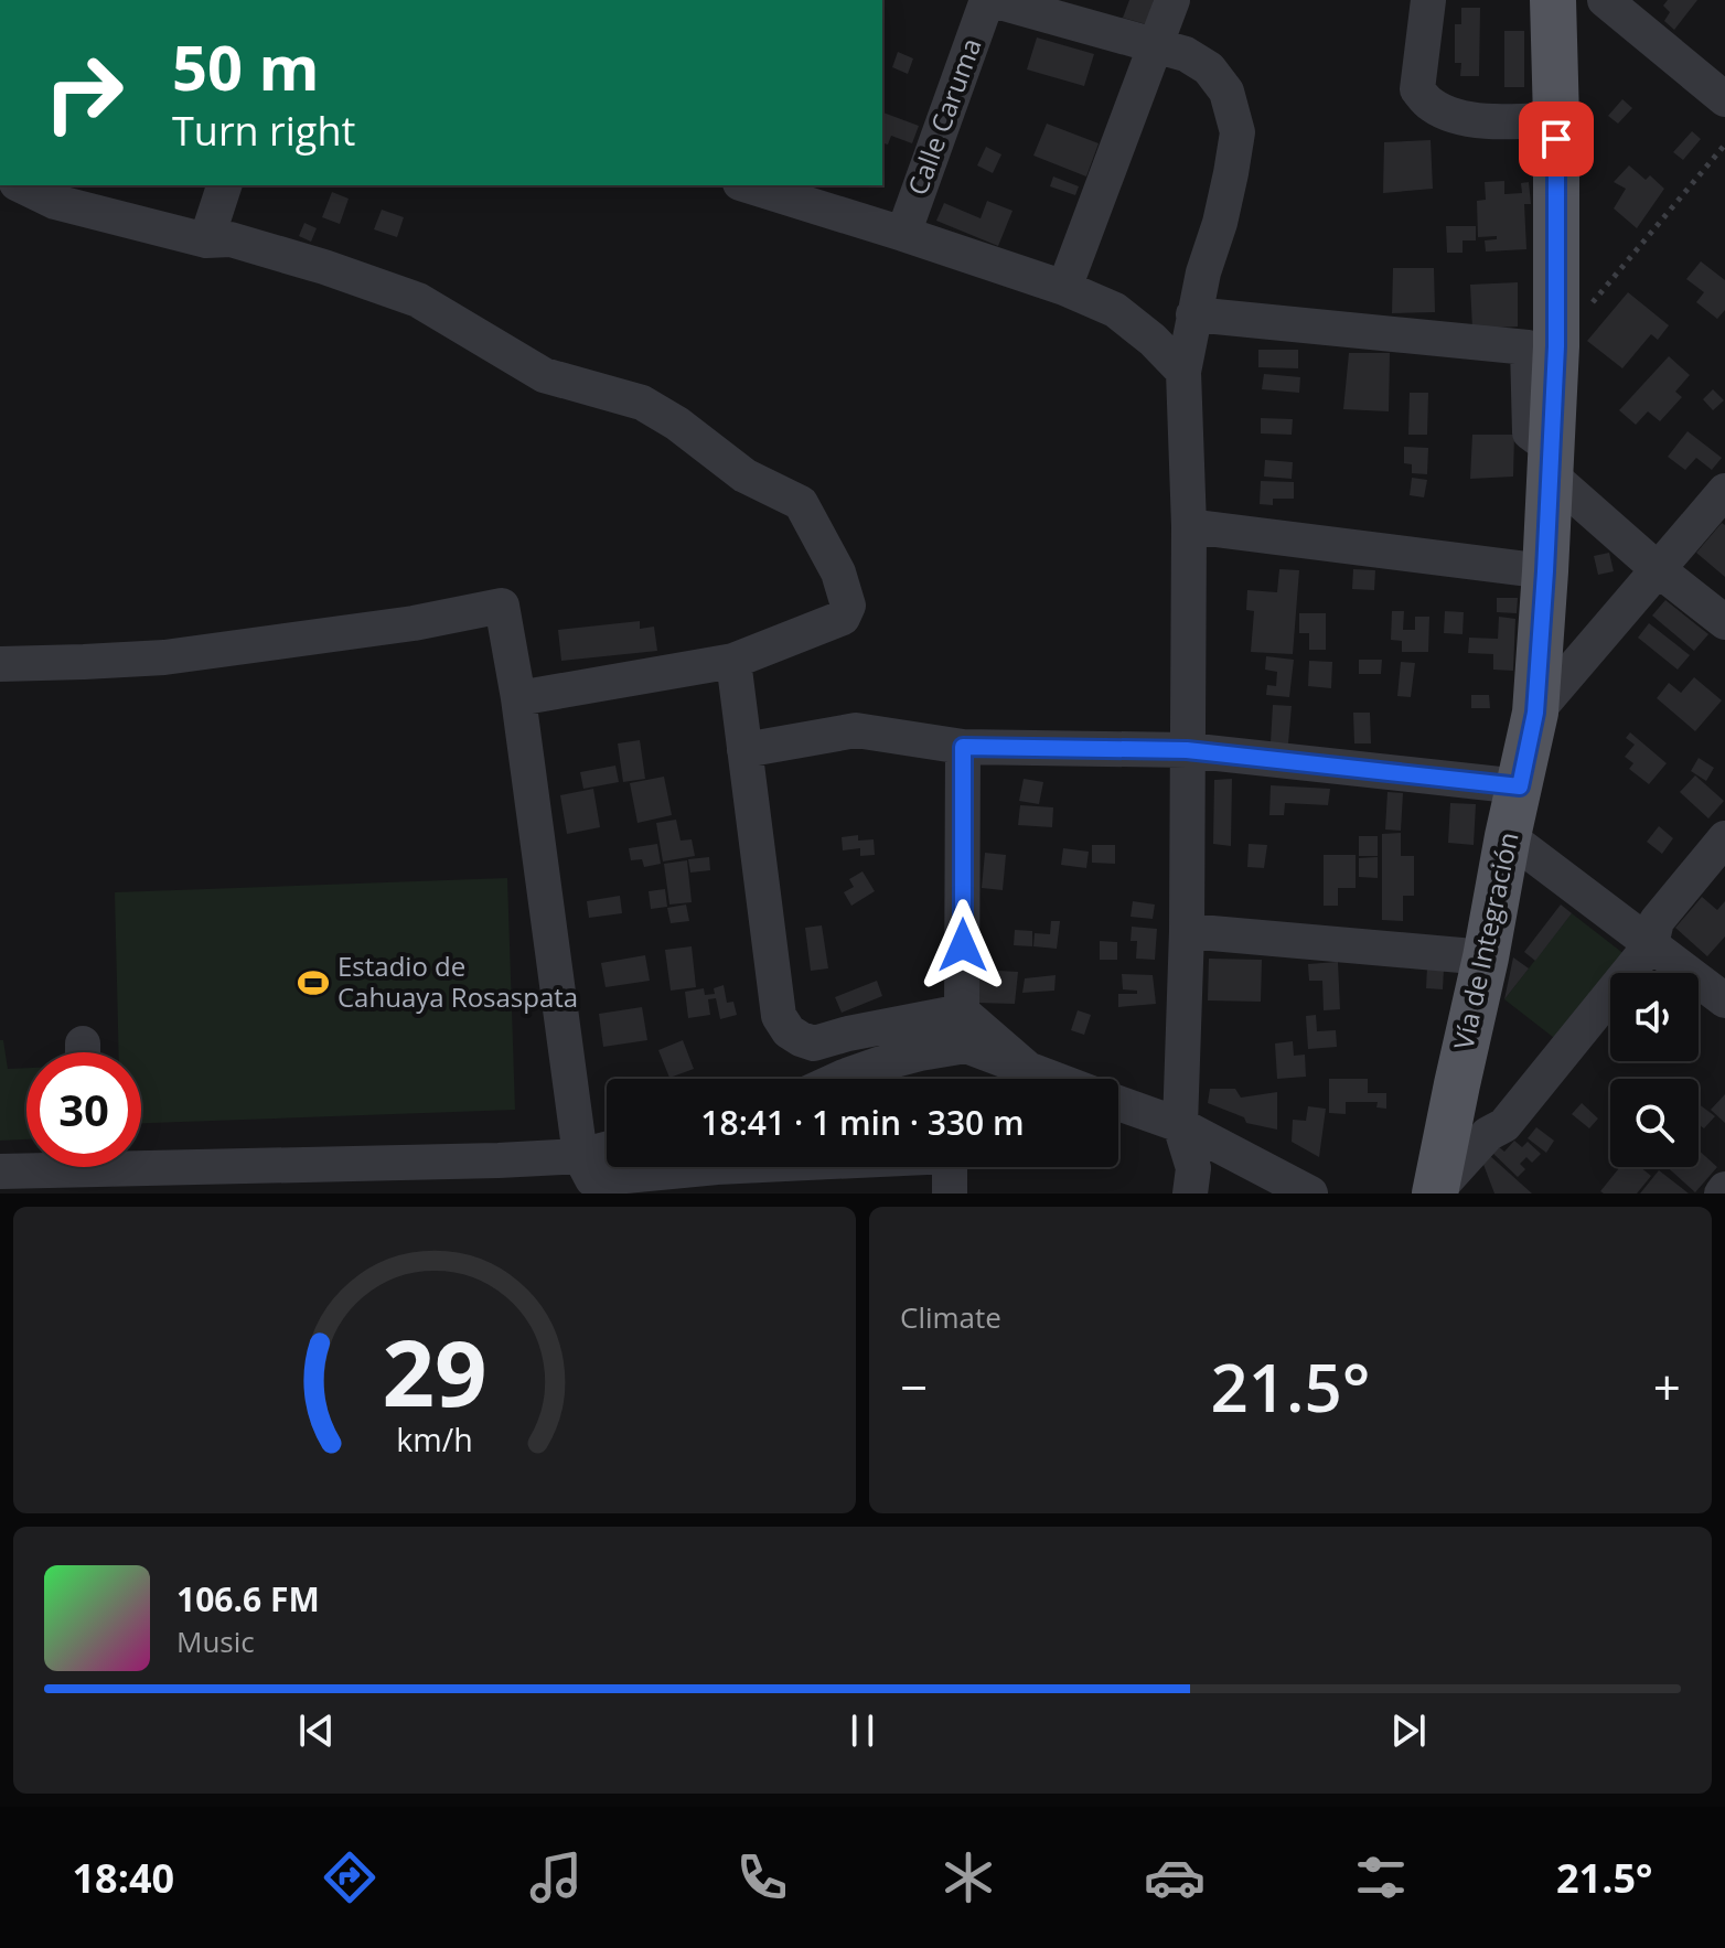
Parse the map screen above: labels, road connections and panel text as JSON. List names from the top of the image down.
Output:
{
  "streets": {
    "main road": ["Vía de Integración"],
    "street": ["Calle Caruma"]
  },
  "places": {
    "sports": ["Estadio de Cahuaya Rosaspata"]
  },
  "page": {
    "turn": ["50 m", "Turn right"],
    "limit": "30",
    "trip": "18:41 · 1 min · 330 m",
    "tile": "Climate",
    "heat": ["−", "21.5°", "+"],
    "song": ["106.6 FM", "Music"],
    "tabs": ["18:40", "21.5°"],
    "gauge": ["29", "km/h"]
  }
}
